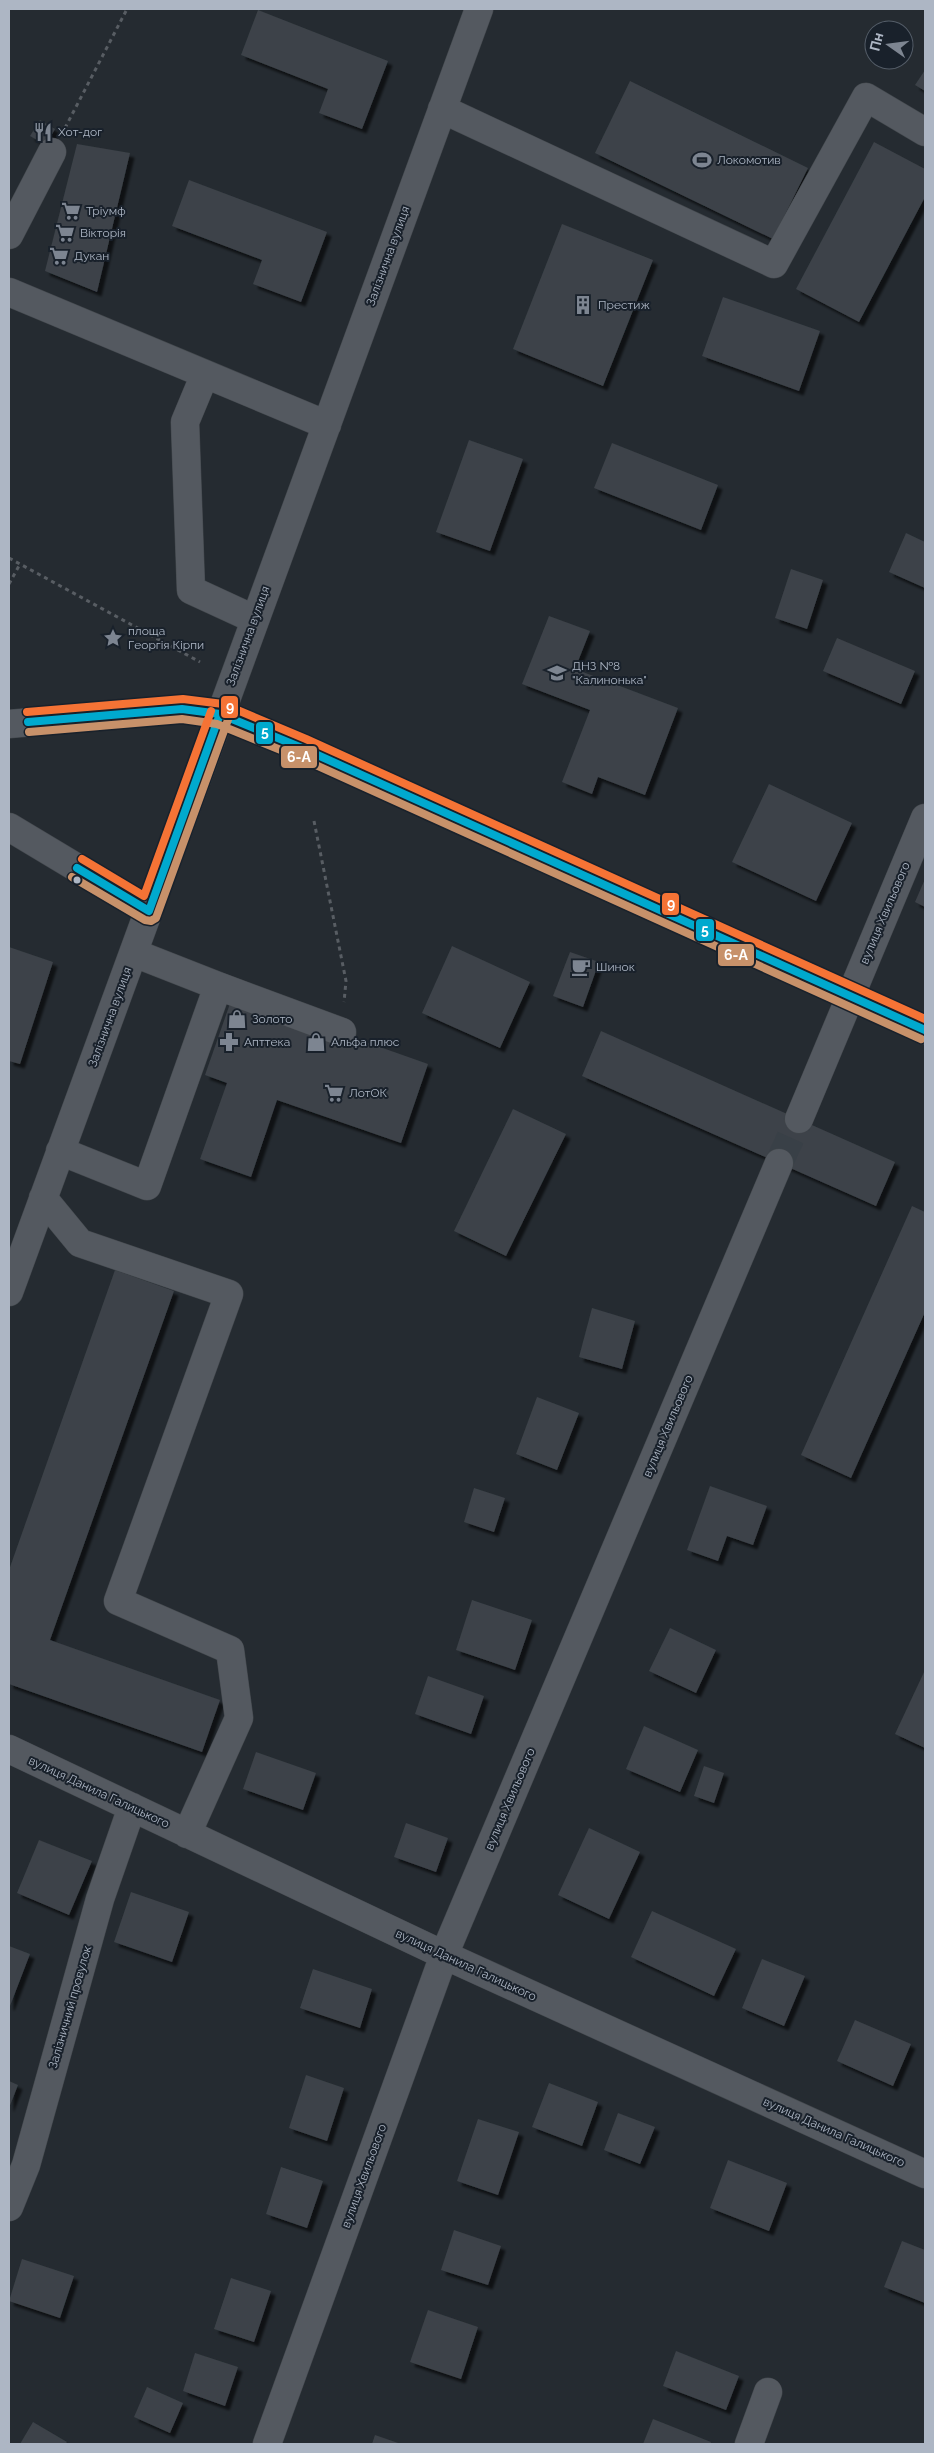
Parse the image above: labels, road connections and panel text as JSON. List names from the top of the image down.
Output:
{
  "streets": {
    "street": [
      "Залізнична вулиця",
      "вулиця Хвильового",
      "вулиця Данила Галицького",
      "Залізничний провулок"
    ]
  },
  "crossings": [
    ["вулиця Хвильового", "вулиця Данила Галицького"],
    ["вулиця Данила Галицького", "Залізничний провулок"]
  ],
  "places": {
    "restaurant": ["Хот-дог"],
    "sports": ["Локомотив"],
    "supermarket": [
      "Тріумф",
      "Вікторія",
      "Дукан",
      "ЛотОК"
    ],
    "building": ["Престиж"],
    "place": ["площа Георгія Кірпи"],
    "school or university": ["ДНЗ №8 \"Калинонька\""],
    "cafe": ["Шинок"],
    "shop": ["Золото", "Альфа плюс"],
    "pharmacy": ["Апттека"]
  },
  "lines": ["transit line 9", "transit line 5", "transit line 6-А"],
  "north": "left"
}
